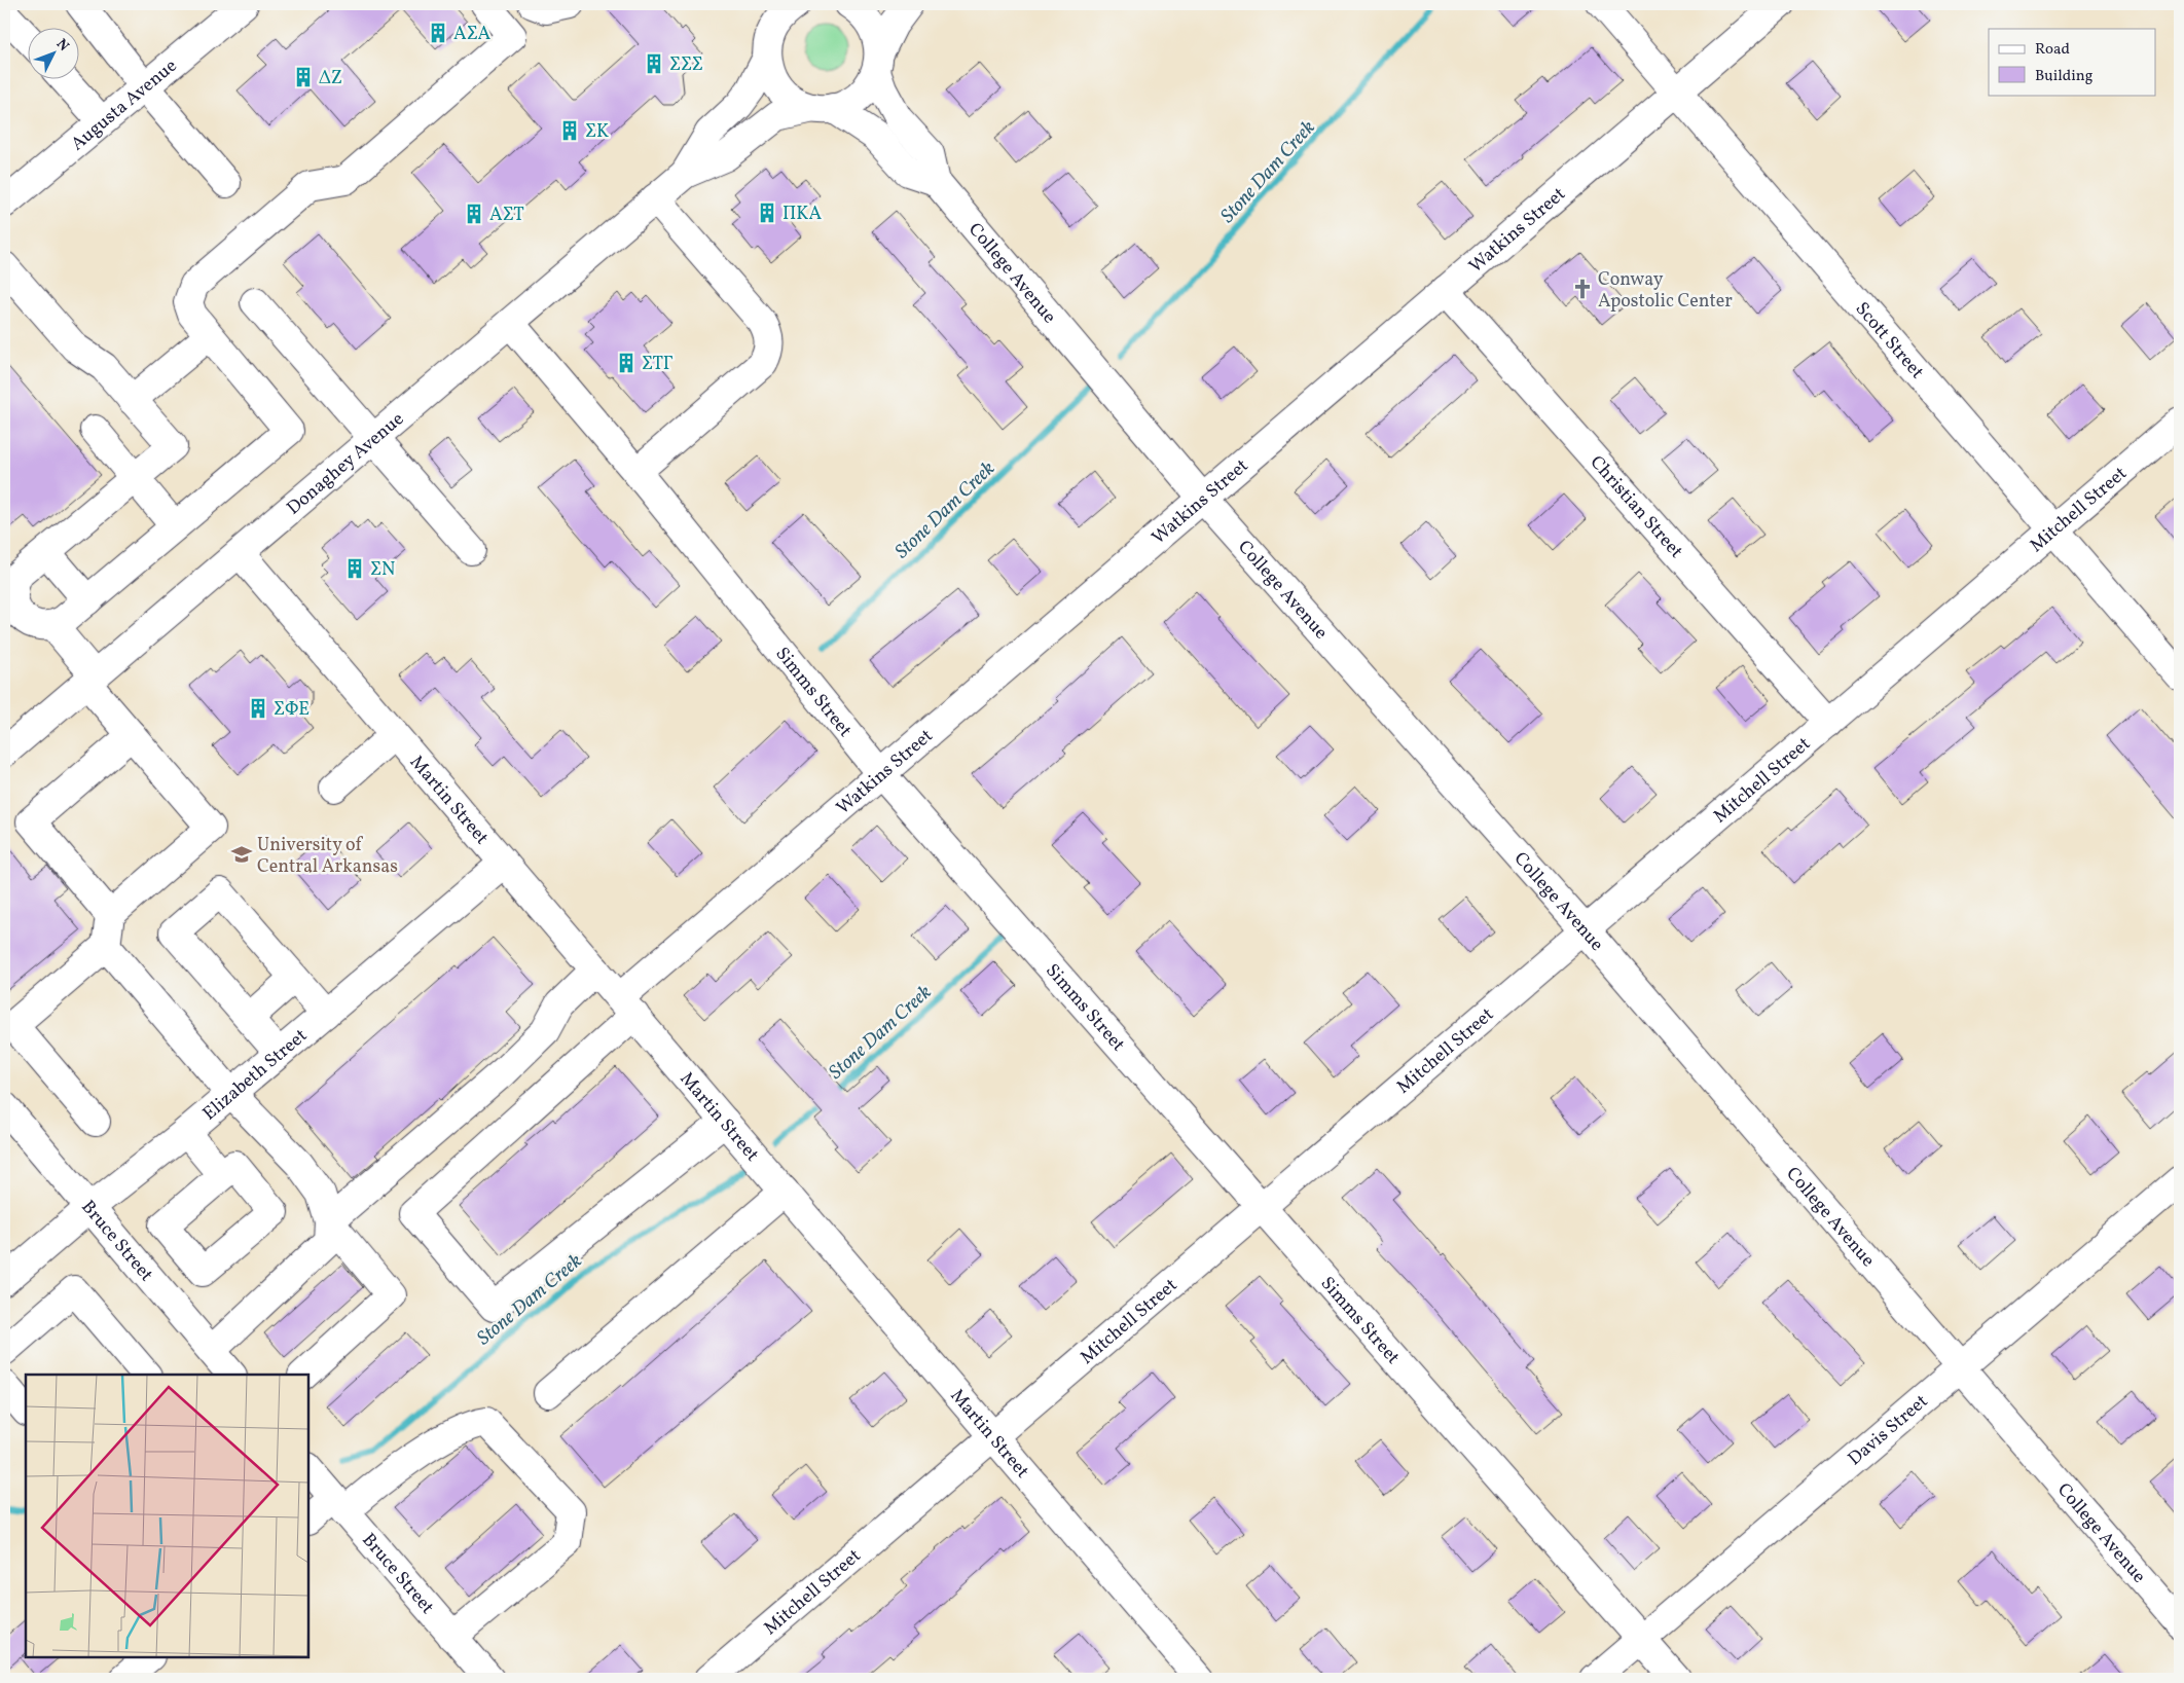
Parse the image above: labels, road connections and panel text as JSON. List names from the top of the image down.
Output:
{
  "streets": {
    "street": [
      "Augusta Avenue",
      "Watkins Street",
      "College Avenue",
      "Scott Street",
      "Donaghey Avenue",
      "Christian Street",
      "Mitchell Street",
      "Simms Street",
      "Martin Street",
      "Elizabeth Street",
      "Bruce Street",
      "Davis Street"
    ]
  },
  "crossings": [
    ["Watkins Street", "College Avenue"],
    ["Watkins Street", "Scott Street"],
    ["Watkins Street", "Christian Street"],
    ["Watkins Street", "Simms Street"],
    ["Watkins Street", "Martin Street"],
    ["College Avenue", "Donaghey Avenue"],
    ["College Avenue", "Mitchell Street"],
    ["College Avenue", "Davis Street"],
    ["Scott Street", "Mitchell Street"],
    ["Donaghey Avenue", "Simms Street"],
    ["Donaghey Avenue", "Martin Street"],
    ["Christian Street", "Mitchell Street"],
    ["Mitchell Street", "Simms Street"],
    ["Mitchell Street", "Martin Street"],
    ["Simms Street", "Davis Street"],
    ["Martin Street", "Elizabeth Street"],
    ["Elizabeth Street", "Bruce Street"]
  ],
  "water": ["Stone Dam Creek"],
  "places": {
    "building": [
      "ΑΣΑ",
      "ΣΣΣ",
      "ΔΖ",
      "ΣΚ",
      "ΠΚΑ",
      "ΑΣΤ",
      "ΣΤΓ",
      "ΣΝ",
      "ΣΦΕ"
    ],
    "church": ["Conway Apostolic Center"],
    "school or university": ["University of Central Arkansas"]
  },
  "legend": ["Road", "Building"],
  "north": "top right"
}
